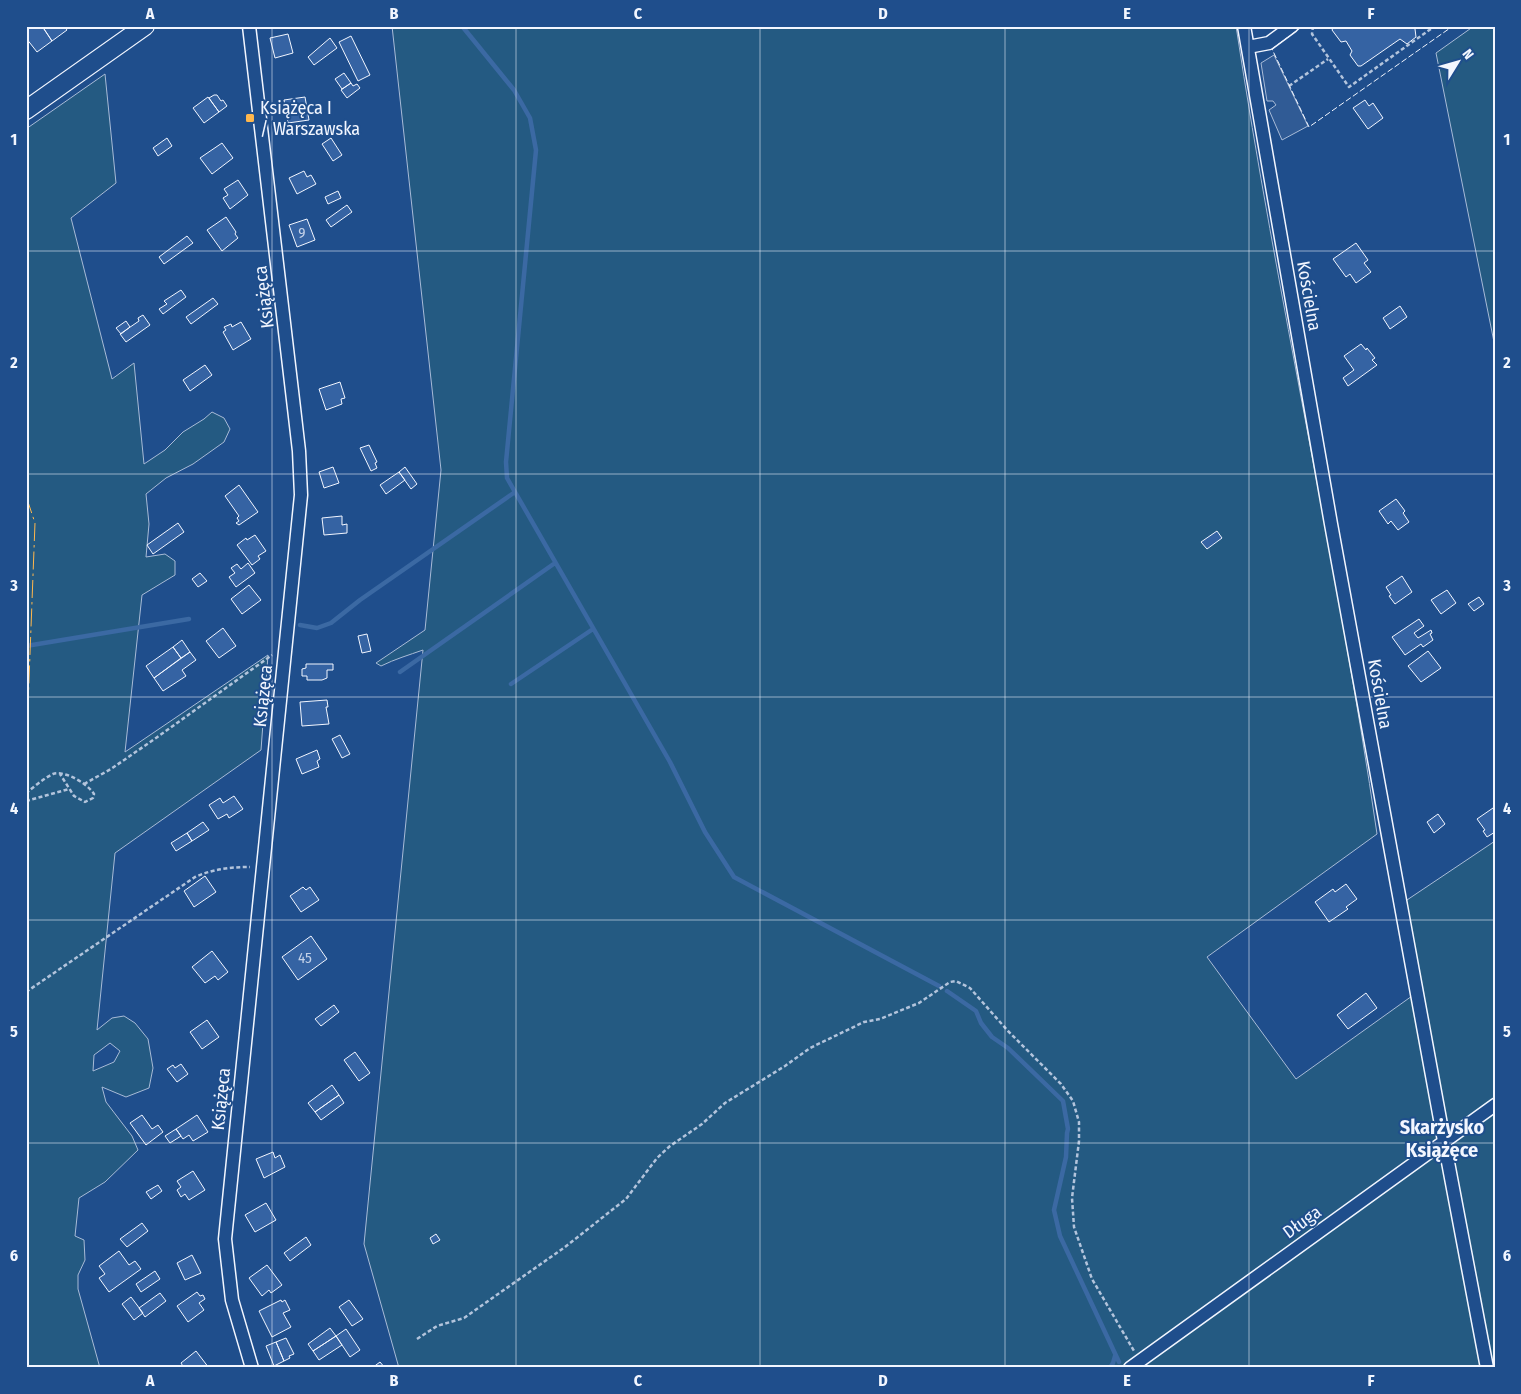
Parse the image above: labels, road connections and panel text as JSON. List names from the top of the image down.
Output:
{
  "streets": {
    "street": ["Kościelna", "Książęca", "Długa"]
  },
  "crossings": [
    ["Kościelna", "Długa"]
  ],
  "districts": ["Skarżysko Książęce"],
  "places": {
    "transit": ["Książęca I / Warszawska"]
  },
  "house_numbers": ["9", "45"],
  "north": "top right",
  "grid": {
    "columns": [
      "A",
      "B",
      "C",
      "D",
      "E",
      "F"
    ],
    "rows": [
      "1",
      "2",
      "3",
      "4",
      "5",
      "6"
    ]
  }
}
